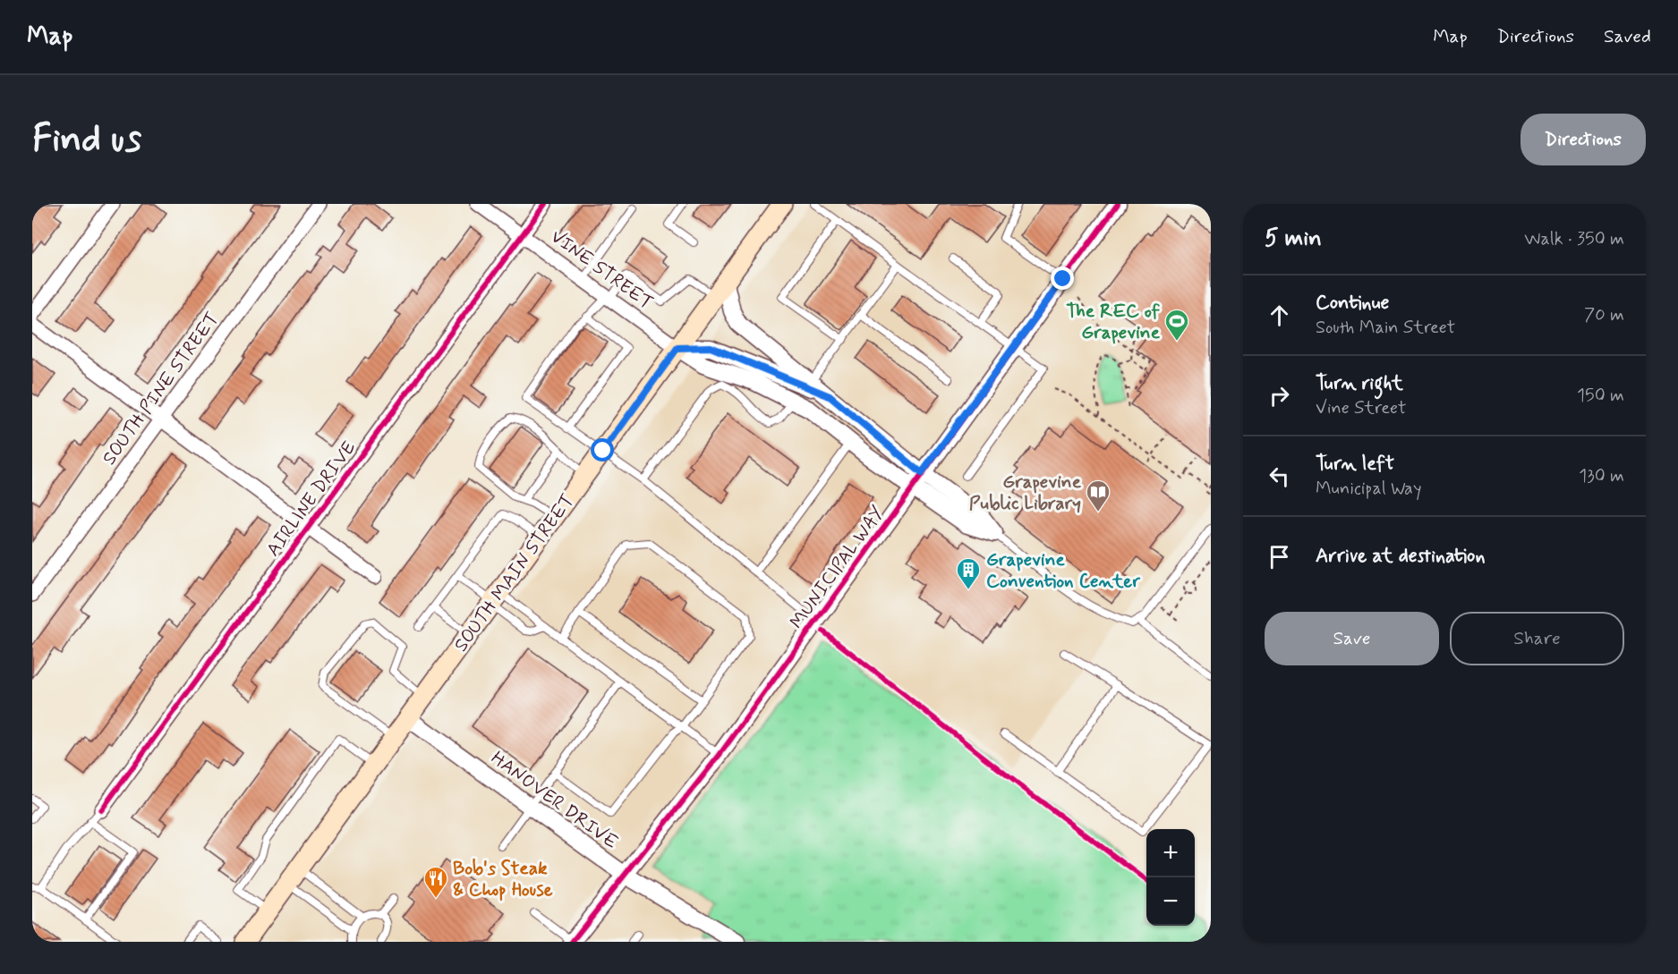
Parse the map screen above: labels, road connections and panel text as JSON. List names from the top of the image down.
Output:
{
  "streets": {
    "main road": ["SOUTH MAIN STREET"],
    "street": [
      "VINE STREET",
      "SOUTH PINE STREET",
      "AIRLINE DRIVE",
      "MUNICIPAL WAY",
      "HANOVER DRIVE"
    ]
  },
  "crossings": [
    ["VINE STREET", "AIRLINE DRIVE"],
    ["VINE STREET", "MUNICIPAL WAY"],
    ["VINE STREET", "SOUTH MAIN STREET"],
    ["MUNICIPAL WAY", "HANOVER DRIVE"],
    ["SOUTH MAIN STREET", "HANOVER DRIVE"]
  ],
  "places": {
    "sports": ["The REC of Grapevine"],
    "library": ["Grapevine Public Library"],
    "building": ["Grapevine Convention Center"],
    "restaurant": ["Bob's Steak & Chop House"]
  },
  "page": {
    "header": "Map",
    "nav": ["Map", "Directions", "Saved"],
    "buttons": [
      "Directions",
      ["Save", "Share"]
    ],
    "title": "Find us",
    "heading": ["5 min", "Walk · 350 m"],
    "list": [
      ["Continue", "South Main Street", "70 m"],
      ["Turn right", "Vine Street", "150 m"],
      ["Turn left", "Municipal Way", "130 m"],
      "Arrive at destination"
    ],
    "map_buttons": ["+", "−"]
  }
}
